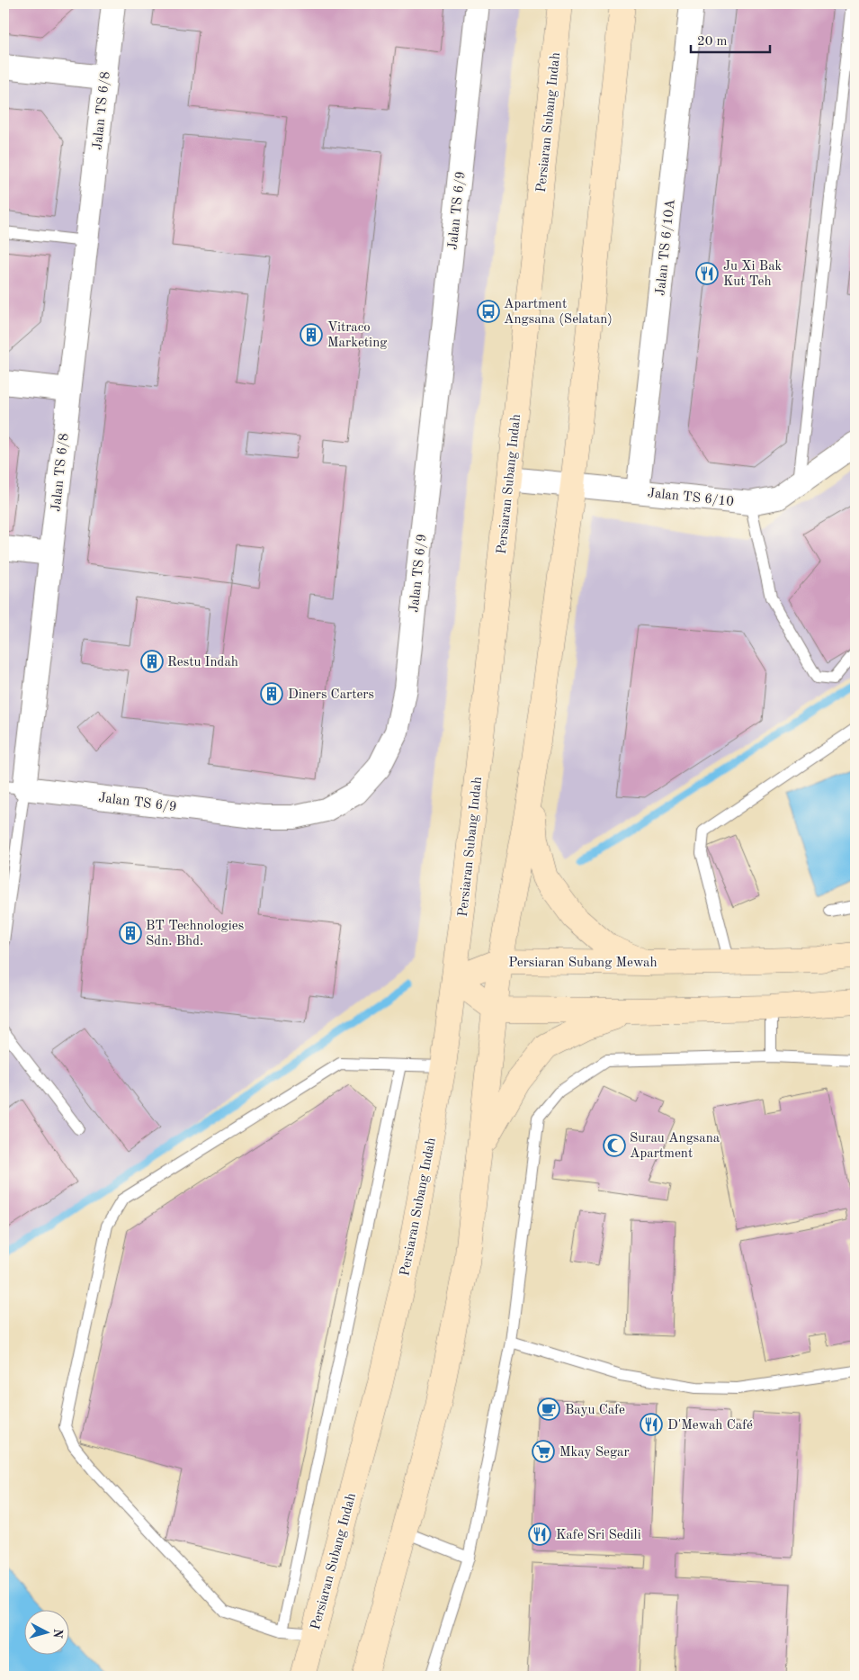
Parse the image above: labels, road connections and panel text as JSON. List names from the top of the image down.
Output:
{
  "streets": {
    "main road": ["Persiaran Subang Indah", "Persiaran Subang Mewah"],
    "street": [
      "Jalan TS 6/8",
      "Jalan TS 6/9",
      "Jalan TS 6/10A",
      "Jalan TS 6/10"
    ]
  },
  "crossings": [
    ["Jalan TS 6/8", "Jalan TS 6/9"],
    ["Persiaran Subang Indah", "Jalan TS 6/10"],
    ["Persiaran Subang Indah", "Persiaran Subang Mewah"],
    ["Jalan TS 6/10A", "Jalan TS 6/10"]
  ],
  "places": {
    "restaurant": ["Ju Xi Bak Kut Teh", "D'Mewah Café", "Kafe Sri Sedili"],
    "bus stop": ["Apartment Angsana (Selatan)"],
    "building": [
      "Vitraco Marketing",
      "Restu Indah",
      "Diners Carters",
      "BT Technologies Sdn. Bhd."
    ],
    "mosque": ["Surau Angsana Apartment"],
    "cafe": ["Bayu Cafe"],
    "supermarket": ["Mkay Segar"]
  },
  "scale_bar": "20 m",
  "north": "right"
}
